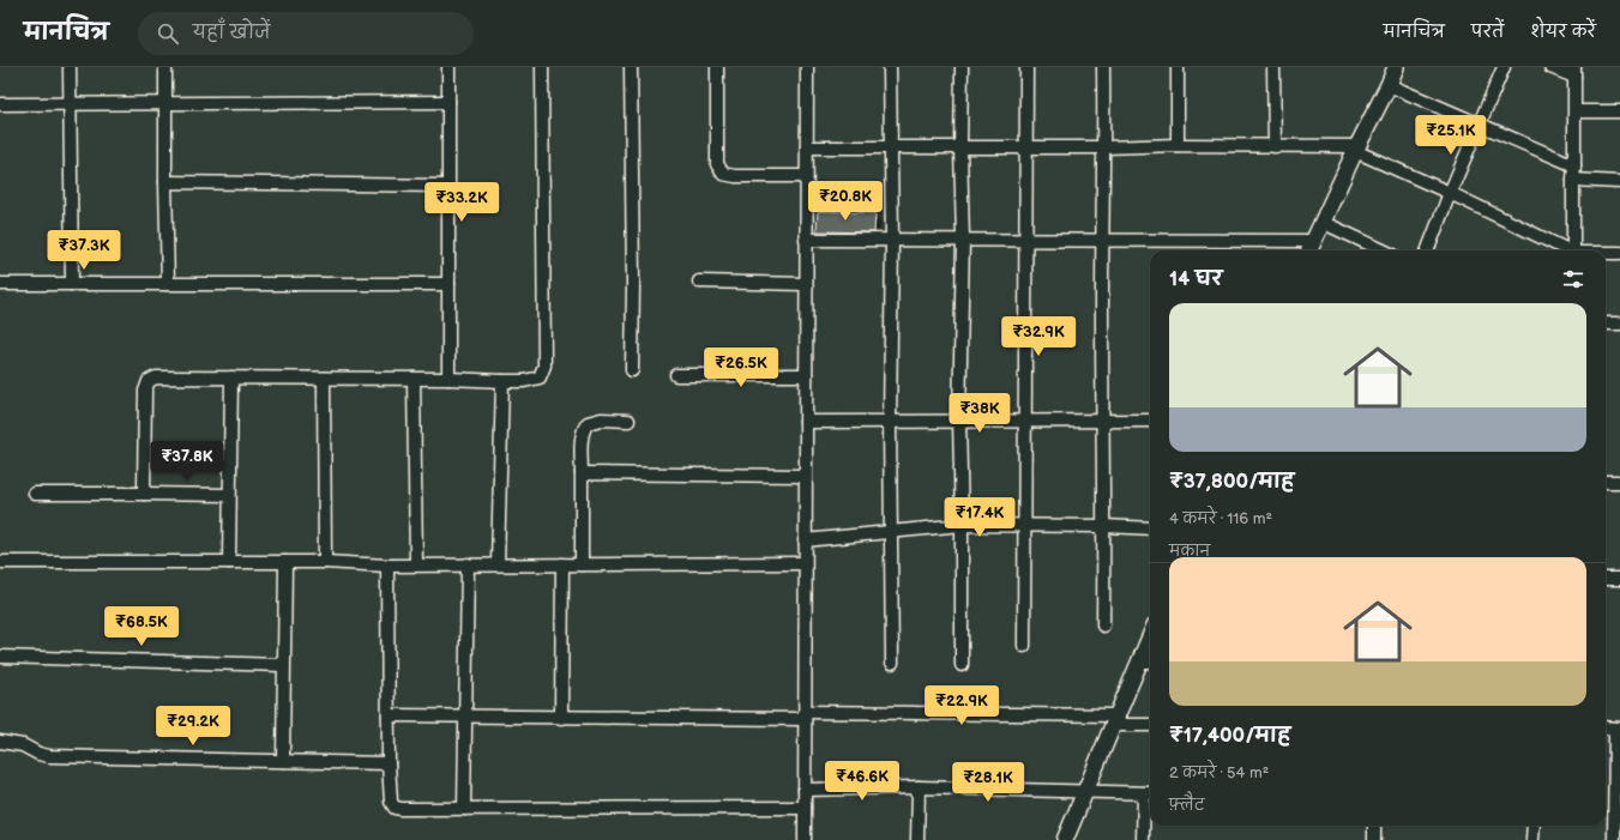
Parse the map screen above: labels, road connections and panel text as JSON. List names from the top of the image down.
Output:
{
  "page": {
    "header": "मानचित्र",
    "search": "यहाँ खोजें",
    "nav": ["मानचित्र", "परतें", "शेयर करें"],
    "price": [
      "₹25.1K",
      "₹20.8K",
      "₹33.2K",
      "₹37.3K",
      "₹32.9K",
      "₹26.5K",
      "₹38K",
      "₹37.8K",
      "₹17.4K",
      "₹68.5K",
      "₹22.9K",
      "₹29.2K",
      "₹46.6K",
      "₹28.1K"
    ],
    "heading": "14 घर",
    "list": [
      {
        "name": "₹37,800/माह",
        "note": "4 कमरे · 116 m² · मकान"
      },
      {
        "name": "₹17,400/माह",
        "note": "2 कमरे · 54 m² · फ़्लैट"
      }
    ]
  }
}
